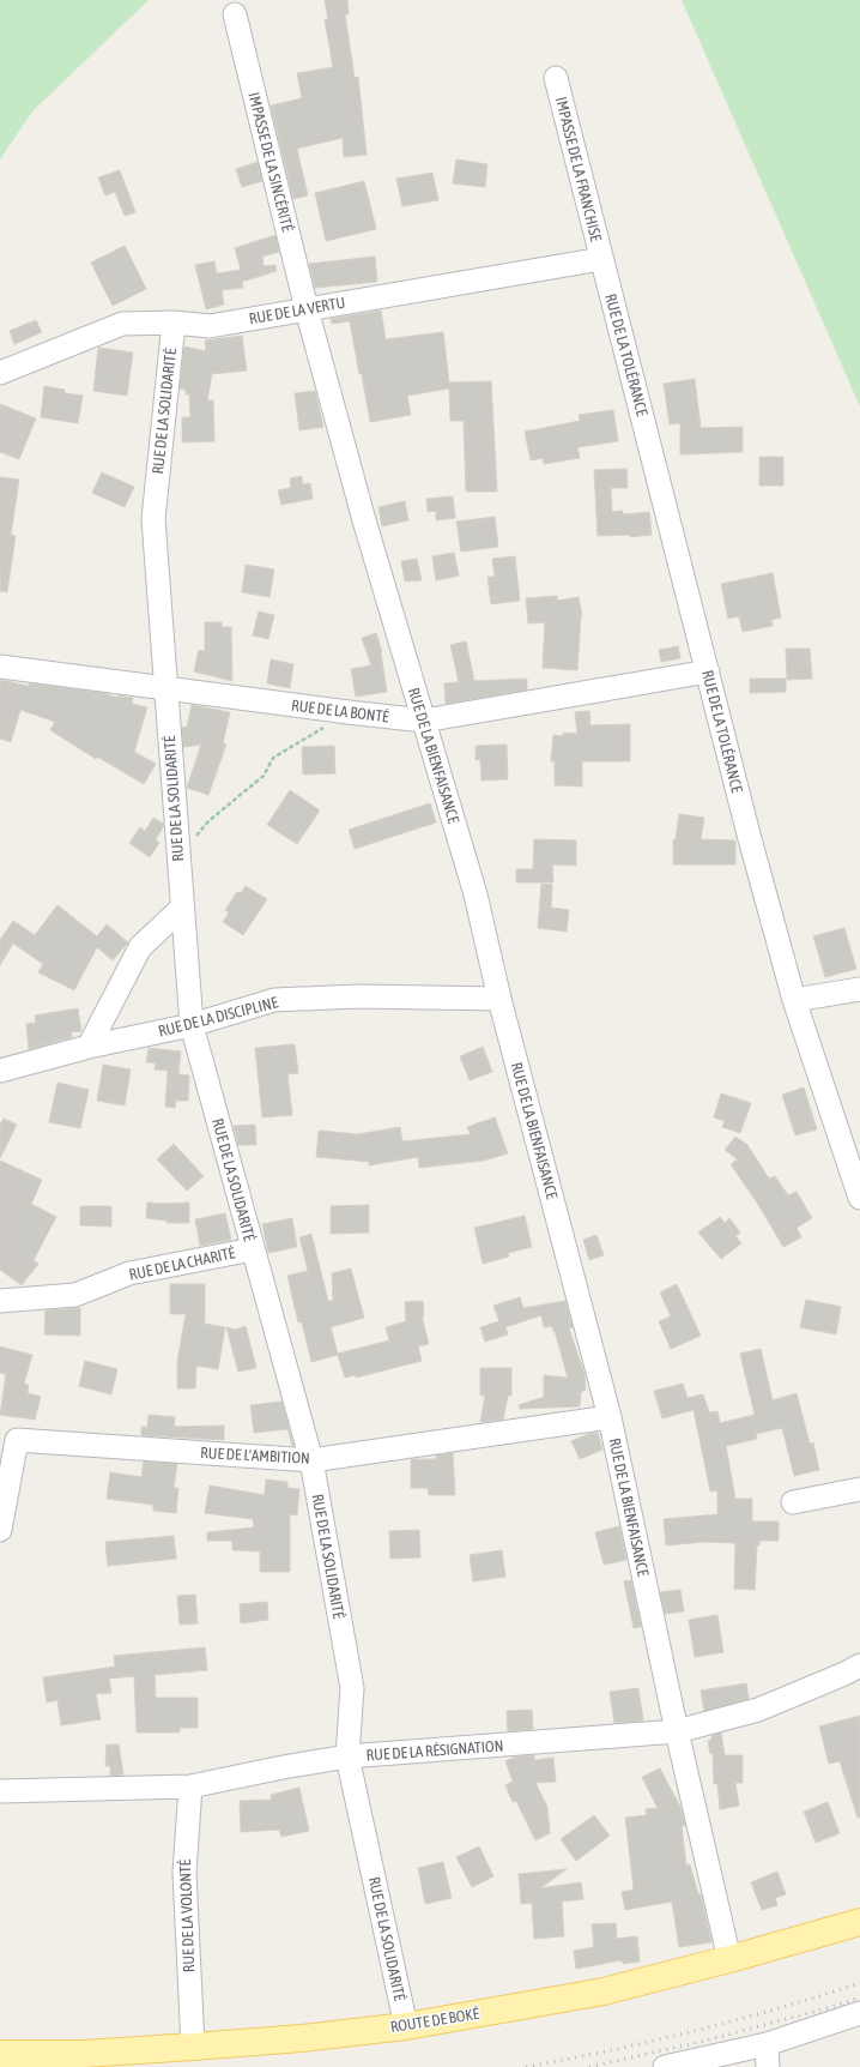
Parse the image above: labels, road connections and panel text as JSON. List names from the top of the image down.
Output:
{
  "streets": {
    "main road": ["ROUTE DE BOKÉ"],
    "street": [
      "IMPASSE DE LA SINCÉRITÉ",
      "IMPASSE DE LA FRANCHISE",
      "RUE DE LA VERTU",
      "RUE DE LA TOLÉRANCE",
      "RUE DE LA SOLIDARITÉ",
      "RUE DE LA BONTÉ",
      "RUE DE LA BIENFAISANCE",
      "RUE DE LA DISCIPLINE",
      "RUE DE LA CHARITÉ",
      "RUE DE L'AMBITION",
      "RUE DE LA RÉSIGNATION",
      "RUE DE LA VOLONTÉ"
    ]
  },
  "crossings": [
    ["IMPASSE DE LA SINCÉRITÉ", "RUE DE LA VERTU"],
    ["IMPASSE DE LA SINCÉRITÉ", "RUE DE LA BIENFAISANCE"],
    ["IMPASSE DE LA FRANCHISE", "RUE DE LA VERTU"],
    ["IMPASSE DE LA FRANCHISE", "RUE DE LA TOLÉRANCE"],
    ["RUE DE LA VERTU", "RUE DE LA TOLÉRANCE"],
    ["RUE DE LA VERTU", "RUE DE LA SOLIDARITÉ"],
    ["RUE DE LA VERTU", "RUE DE LA BIENFAISANCE"],
    ["RUE DE LA TOLÉRANCE", "RUE DE LA BONTÉ"],
    ["RUE DE LA SOLIDARITÉ", "RUE DE LA BONTÉ"],
    ["RUE DE LA SOLIDARITÉ", "RUE DE LA DISCIPLINE"],
    ["RUE DE LA SOLIDARITÉ", "RUE DE LA CHARITÉ"],
    ["RUE DE LA SOLIDARITÉ", "RUE DE L'AMBITION"],
    ["RUE DE LA SOLIDARITÉ", "RUE DE LA RÉSIGNATION"],
    ["RUE DE LA SOLIDARITÉ", "ROUTE DE BOKÉ"],
    ["RUE DE LA BONTÉ", "RUE DE LA BIENFAISANCE"],
    ["RUE DE LA BIENFAISANCE", "RUE DE LA DISCIPLINE"],
    ["RUE DE LA BIENFAISANCE", "RUE DE L'AMBITION"],
    ["RUE DE LA BIENFAISANCE", "RUE DE LA RÉSIGNATION"],
    ["RUE DE LA BIENFAISANCE", "ROUTE DE BOKÉ"],
    ["RUE DE LA RÉSIGNATION", "RUE DE LA VOLONTÉ"],
    ["RUE DE LA VOLONTÉ", "ROUTE DE BOKÉ"]
  ]
}
